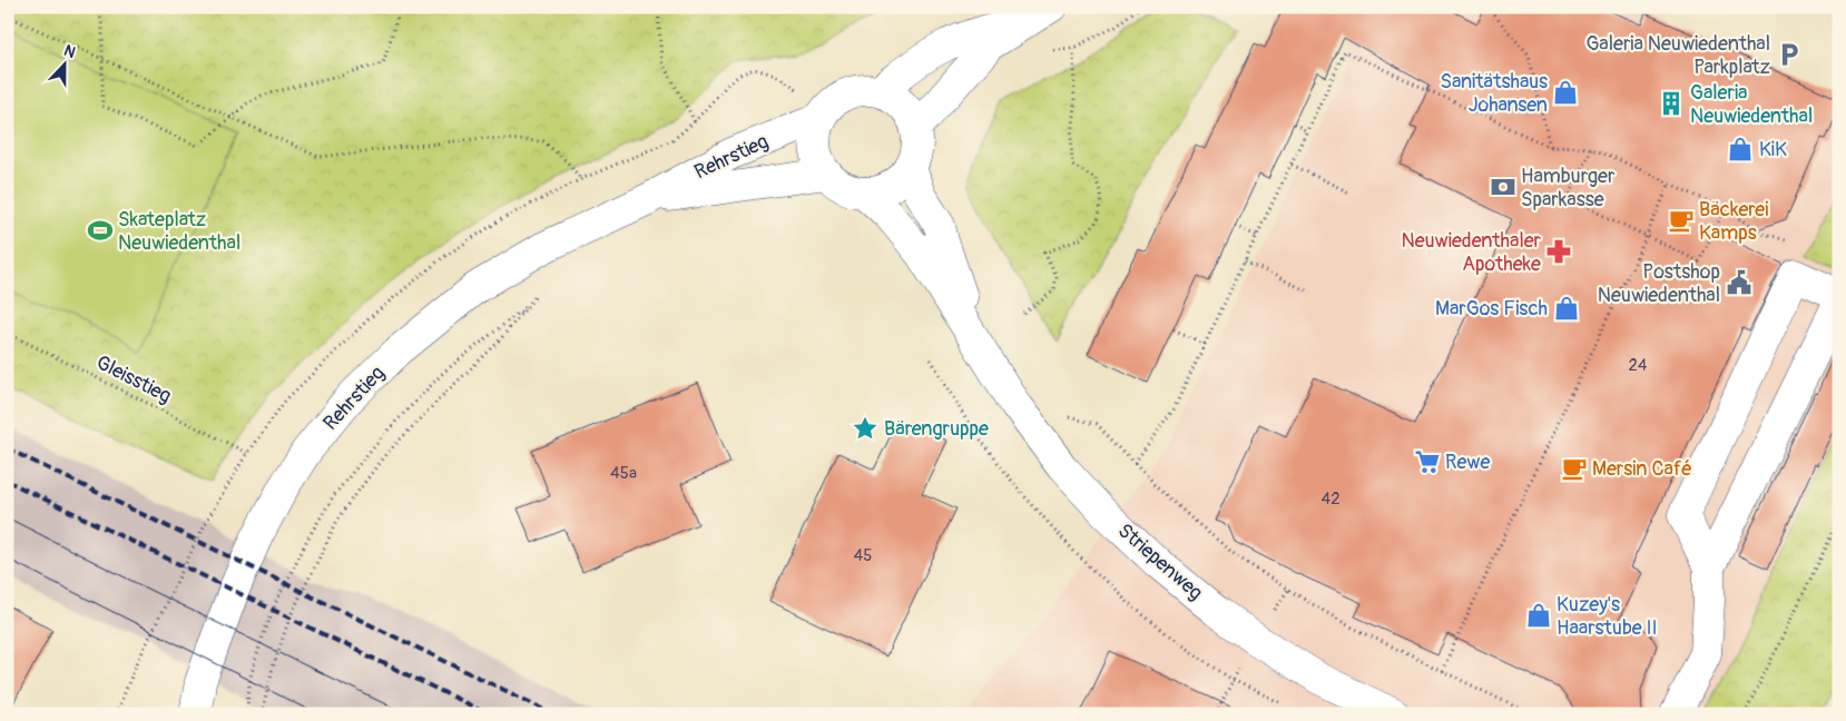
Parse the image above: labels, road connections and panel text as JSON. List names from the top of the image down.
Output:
{
  "streets": {
    "street": ["Rehrstieg", "Striepenweg"],
    "path": ["Gleisstieg"]
  },
  "crossings": [
    ["Rehrstieg", "Striepenweg"]
  ],
  "places": {
    "parking": ["Galeria Neuwiedenthal Parkplatz"],
    "shop": [
      "Sanitätshaus Johansen",
      "KiK",
      "MarGos Fisch",
      "Kuzey's Haarstube II"
    ],
    "building": ["Galeria Neuwiedenthal"],
    "bank": ["Hamburger Sparkasse"],
    "cafe": ["Bäckerei Kamps", "Mersin Café"],
    "sports": ["Skateplatz Neuwiedenthal"],
    "pharmacy": ["Neuwiedenthaler Apotheke"],
    "public building": ["Postshop Neuwiedenthal"],
    "place": ["Bärengruppe"],
    "supermarket": ["Rewe"]
  },
  "house_numbers": [
    "24",
    "45a",
    "42",
    "45"
  ],
  "north": "top"
}
